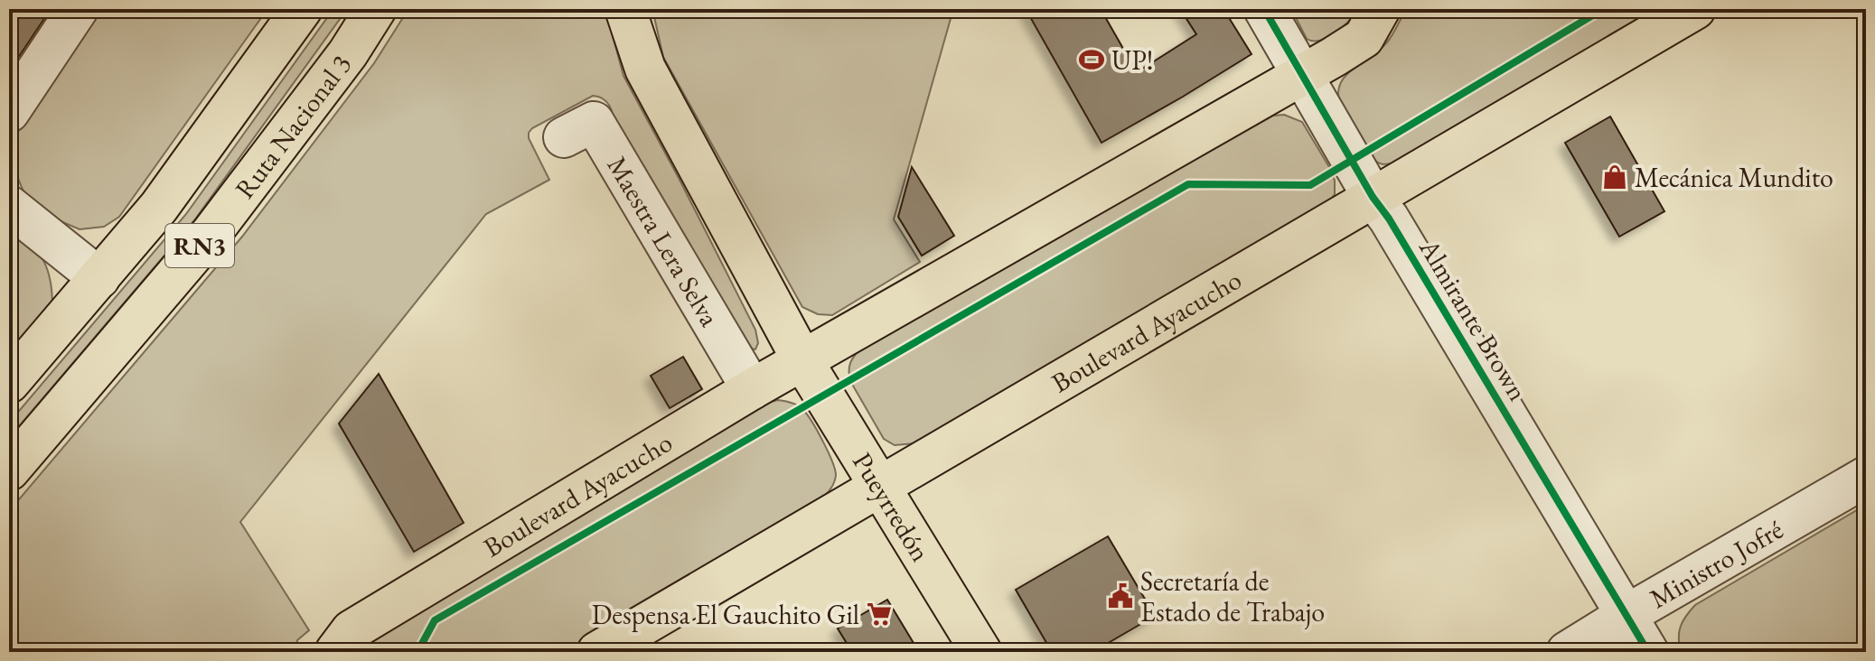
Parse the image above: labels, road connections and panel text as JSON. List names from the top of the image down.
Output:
{
  "streets": {
    "main road": [
      "Ruta Nacional 3",
      "RN3",
      "Boulevard Ayacucho",
      "Pueyrredón"
    ],
    "street": ["Maestra Lera Selva", "Almirante Brown", "Ministro Jofré"]
  },
  "crossings": [
    ["Maestra Lera Selva", "Boulevard Ayacucho"],
    ["Almirante Brown", "Boulevard Ayacucho"],
    ["Almirante Brown", "Ministro Jofré"],
    ["Boulevard Ayacucho", "Pueyrredón"]
  ],
  "places": {
    "sports": ["UP!"],
    "shop": ["Mecánica Mundito"],
    "public building": ["Secretaría de Estado de Trabajo"],
    "supermarket": ["Despensa El Gauchito Gil"]
  }
}
